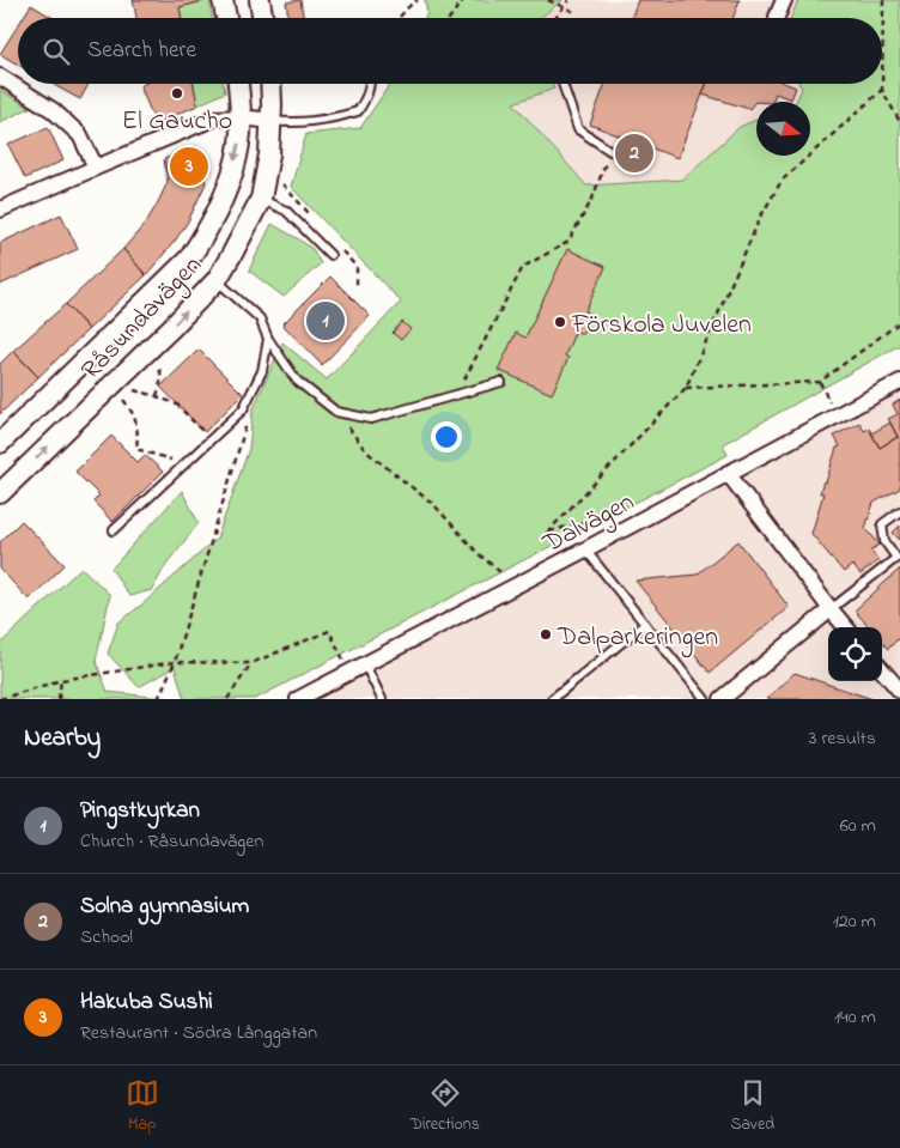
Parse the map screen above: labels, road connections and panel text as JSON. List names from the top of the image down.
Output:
{
  "streets": {
    "street": ["Råsundavägen", "Dalvägen"]
  },
  "places": ["El Gaucho", "Förskola Juvelen", "Dalparkeringen"],
  "north": "right",
  "page": {
    "search": "Search here",
    "pins": ["2", "3", "1"],
    "heading": ["Nearby", "3 results"],
    "list": [
      {
        "mark": "1",
        "name": "Pingstkyrkan",
        "note": "Church · Råsundavägen",
        "value": "60 m"
      },
      {
        "mark": "2",
        "name": "Solna gymnasium",
        "note": "School",
        "value": "120 m"
      },
      {
        "mark": "3",
        "name": "Hakuba Sushi",
        "note": "Restaurant · Södra Långgatan",
        "value": "140 m"
      }
    ],
    "nav": ["Map", "Directions", "Saved"]
  }
}
